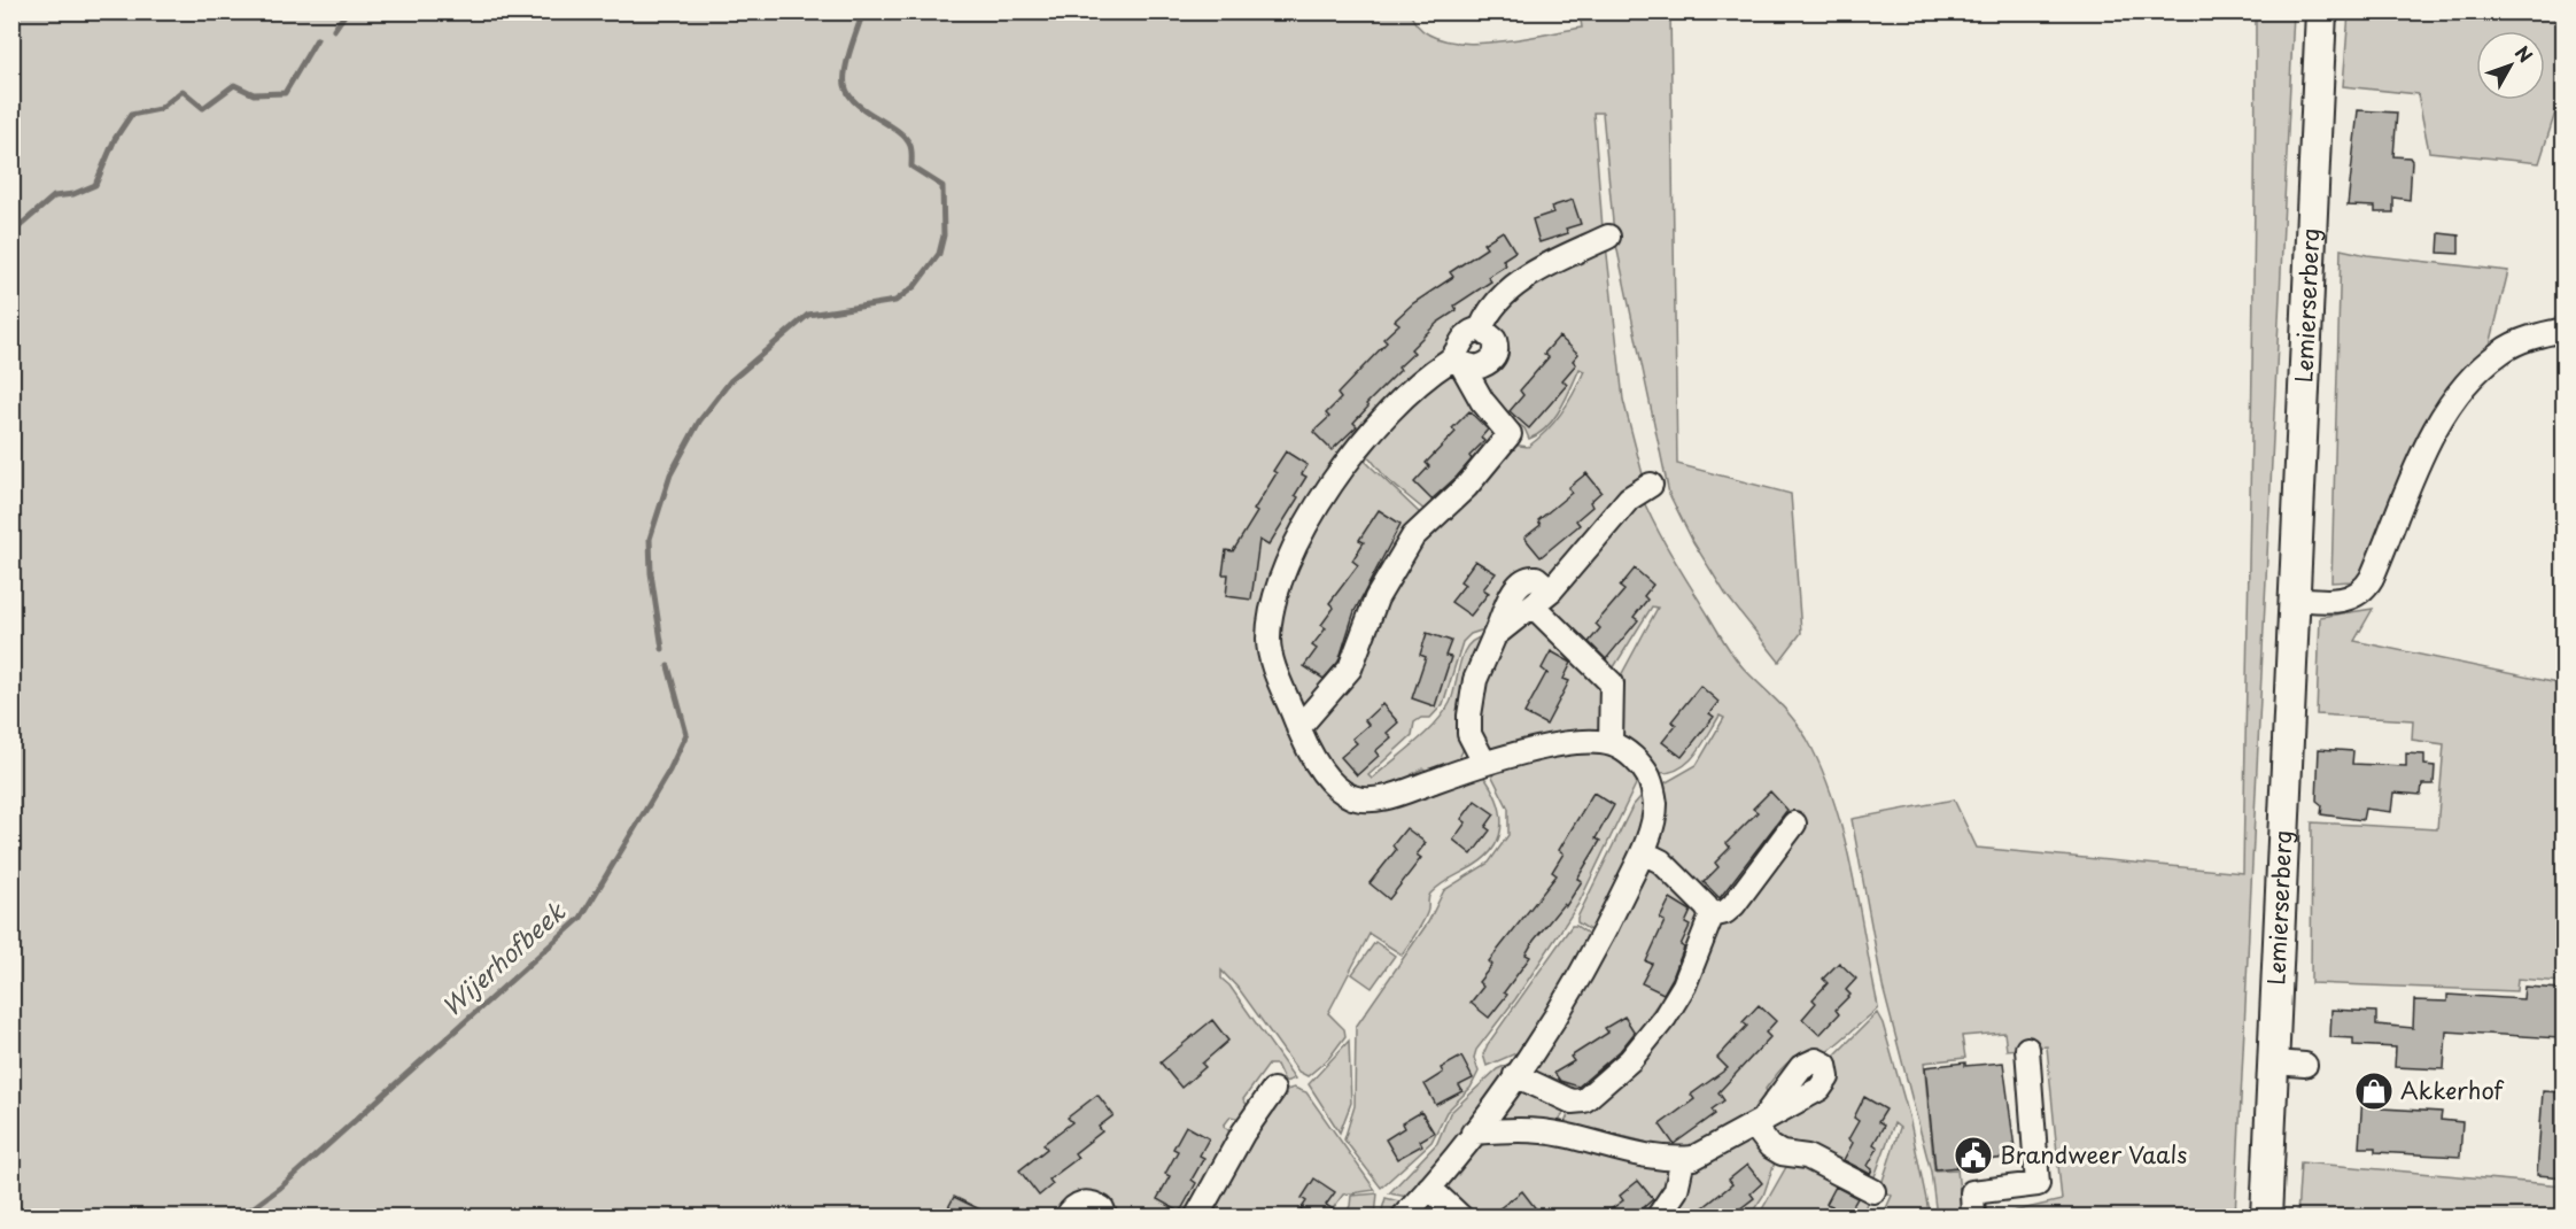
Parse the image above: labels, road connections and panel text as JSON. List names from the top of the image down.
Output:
{
  "streets": {
    "main road": ["Lemierserberg"]
  },
  "water": ["Wijerhofbeek"],
  "places": {
    "shop": ["Akkerhof"],
    "public building": ["Brandweer Vaals"]
  },
  "north": "top right"
}
